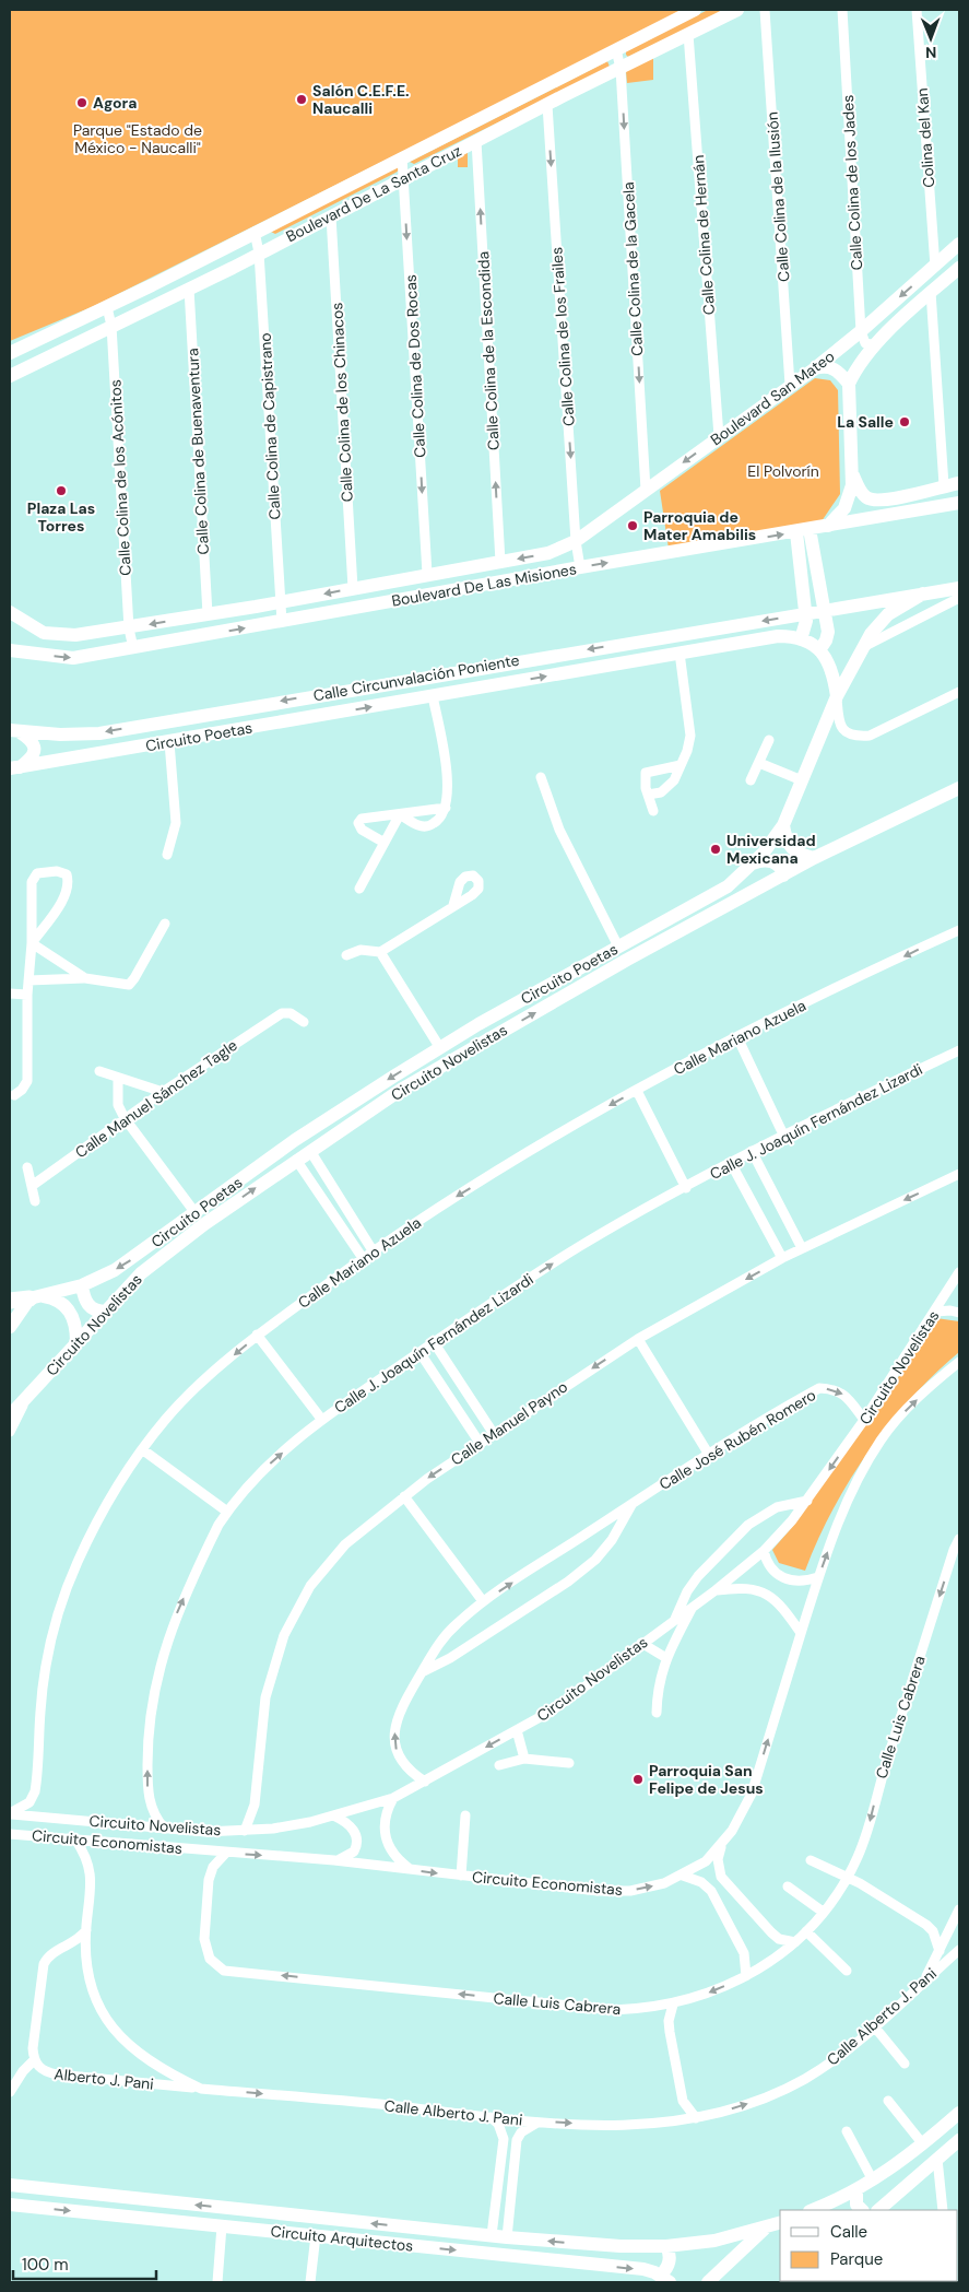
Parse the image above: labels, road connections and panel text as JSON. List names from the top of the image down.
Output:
{
  "streets": {
    "main road": [
      "Boulevard De La Santa Cruz",
      "Boulevard San Mateo",
      "Boulevard De Las Misiones",
      "Calle Circunvalación Poniente",
      "Circuito Poetas",
      "Circuito Novelistas",
      "Circuito Arquitectos"
    ],
    "street": [
      "Colina del Kan",
      "Calle Colina de los Jades",
      "Calle Colina de la Ilusión",
      "Calle Colina de Hernán",
      "Calle Colina de la Gacela",
      "Calle Colina de los Frailes",
      "Calle Colina de la Escondida",
      "Calle Colina de Dos Rocas",
      "Calle Colina de los Chinacos",
      "Calle Colina de Capistrano",
      "Calle Colina de Buenaventura",
      "Calle Colina de los Acónitos",
      "Calle Mariano Azuela",
      "Calle Manuel Sánchez Tagle",
      "Calle J. Joaquín Fernández Lizardi",
      "Calle Manuel Payno",
      "Calle José Rubén Romero",
      "Calle Luis Cabrera",
      "Circuito Economistas",
      "Calle Alberto J. Pani",
      "Alberto J. Pani"
    ]
  },
  "crossings": [
    ["Colina del Kan", "Boulevard San Mateo"],
    ["Calle Colina de los Jades", "Boulevard San Mateo"],
    ["Boulevard De La Santa Cruz", "Calle Colina de Hernán"],
    ["Boulevard De La Santa Cruz", "Calle Colina de la Gacela"],
    ["Boulevard De La Santa Cruz", "Calle Colina de los Frailes"],
    ["Boulevard De La Santa Cruz", "Calle Colina de la Escondida"],
    ["Boulevard De La Santa Cruz", "Calle Colina de Dos Rocas"],
    ["Boulevard De La Santa Cruz", "Calle Colina de los Chinacos"],
    ["Boulevard De La Santa Cruz", "Calle Colina de Capistrano"],
    ["Boulevard De La Santa Cruz", "Calle Colina de Buenaventura"],
    ["Boulevard De La Santa Cruz", "Calle Colina de los Acónitos"],
    ["Calle Colina de la Ilusión", "Boulevard San Mateo"],
    ["Calle Colina de Hernán", "Boulevard San Mateo"],
    ["Calle Colina de la Gacela", "Boulevard San Mateo"],
    ["Calle Colina de los Frailes", "Boulevard San Mateo"],
    ["Calle Colina de los Frailes", "Boulevard De Las Misiones"],
    ["Calle Colina de la Escondida", "Boulevard De Las Misiones"],
    ["Calle Colina de Dos Rocas", "Boulevard De Las Misiones"],
    ["Boulevard San Mateo", "Boulevard De Las Misiones"],
    ["Calle Colina de los Chinacos", "Boulevard De Las Misiones"],
    ["Calle Colina de Capistrano", "Boulevard De Las Misiones"],
    ["Calle Colina de Buenaventura", "Boulevard De Las Misiones"],
    ["Calle Colina de los Acónitos", "Boulevard De Las Misiones"],
    ["Calle Circunvalación Poniente", "Circuito Poetas"],
    ["Calle Mariano Azuela", "Circuito Novelistas"],
    ["Circuito Novelistas", "Calle J. Joaquín Fernández Lizardi"],
    ["Circuito Novelistas", "Calle Manuel Payno"],
    ["Circuito Novelistas", "Calle José Rubén Romero"],
    ["Calle Luis Cabrera", "Circuito Economistas"],
    ["Circuito Economistas", "Calle Alberto J. Pani"],
    ["Calle Alberto J. Pani", "Alberto J. Pani"]
  ],
  "one_way": [
    "Calle Colina de la Gacela",
    "Calle Colina de los Frailes",
    "Calle Colina de la Escondida",
    "Calle Colina de Dos Rocas",
    "Calle Circunvalación Poniente",
    "Calle Mariano Azuela",
    "Calle J. Joaquín Fernández Lizardi",
    "Calle Manuel Payno",
    "Circuito Economistas",
    "Calle Alberto J. Pani"
  ],
  "parks": ["Parque \"Estado de México - Naucalli\"", "El Polvorín"],
  "places": [
    "Salón C.E.F.E. Naucalli",
    "Agora",
    "La Salle",
    "Plaza Las Torres",
    "Parroquia de Mater Amabilis",
    "Universidad Mexicana",
    "Parroquia San Felipe de Jesus"
  ],
  "legend": ["Calle", "Parque"],
  "scale_bar": "100 m",
  "north": "bottom"
}
